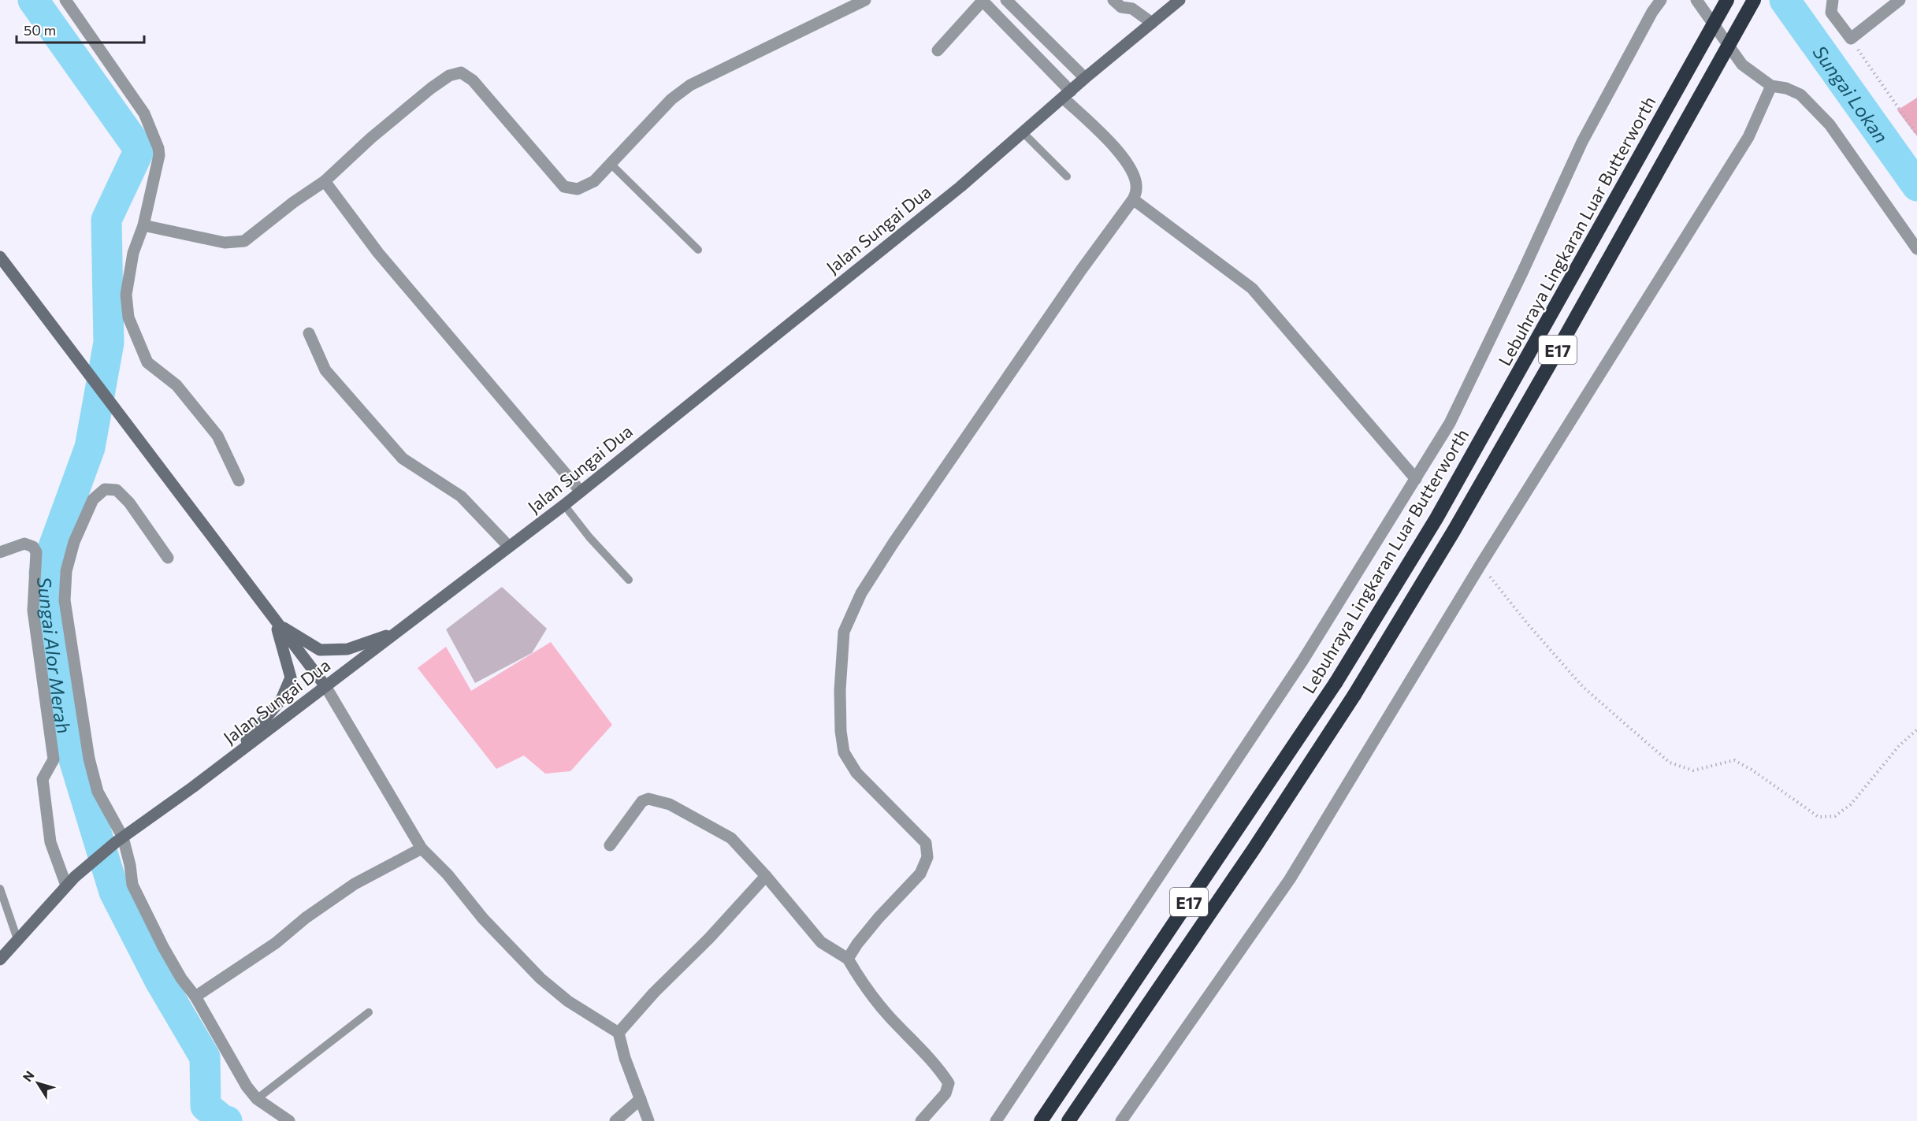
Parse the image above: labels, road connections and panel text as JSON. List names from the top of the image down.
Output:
{
  "streets": {
    "highway": ["Lebuhraya Lingkaran Luar Butterworth", "E17"],
    "main road": ["Jalan Sungai Dua"]
  },
  "water": ["Sungai Lokan", "Sungai Alor Merah"],
  "scale_bar": "50 m",
  "north": "top left"
}
